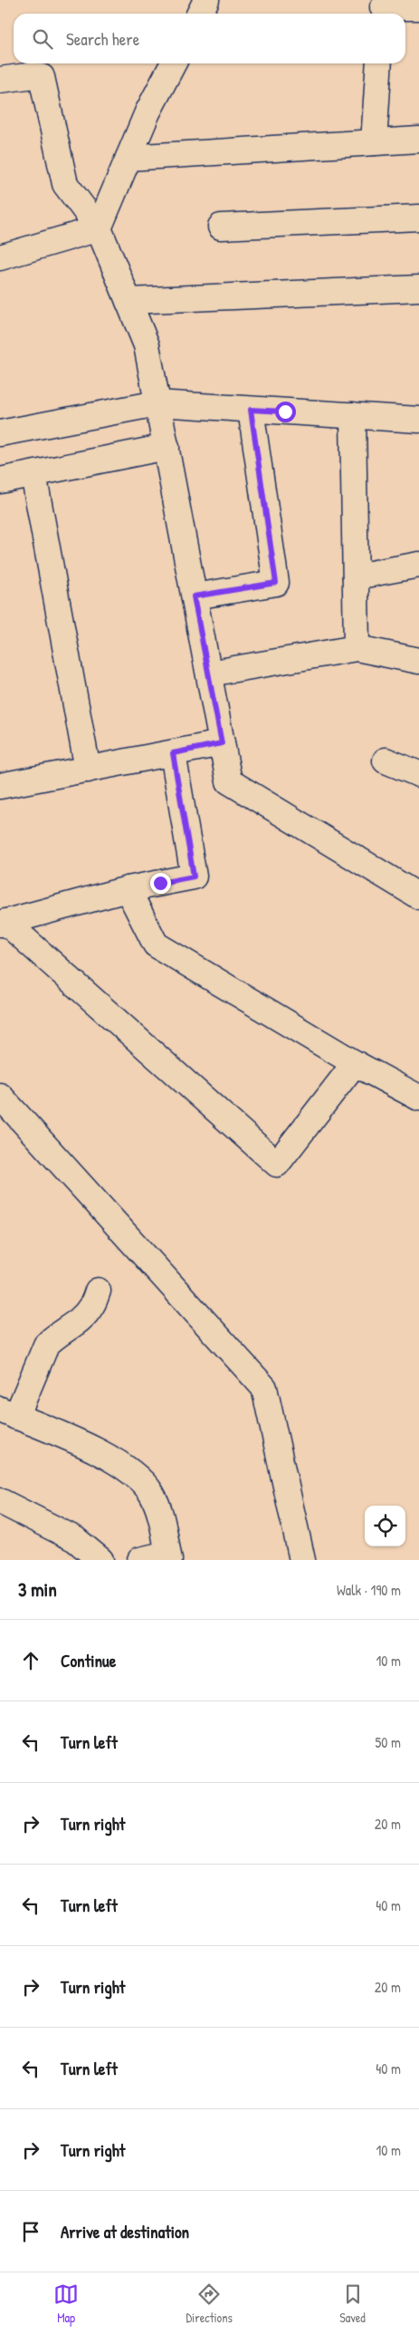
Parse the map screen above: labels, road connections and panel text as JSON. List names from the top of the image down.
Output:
{
  "page": {
    "search": "Search here",
    "heading": ["3 min", "Walk · 190 m"],
    "list": [
      ["Continue", "10 m"],
      ["Turn left", "50 m"],
      ["Turn right", "20 m"],
      ["Turn left", "40 m"],
      ["Turn right", "20 m"],
      ["Turn left", "40 m"],
      ["Turn right", "10 m"],
      "Arrive at destination"
    ],
    "nav": ["Map", "Directions", "Saved"]
  }
}
